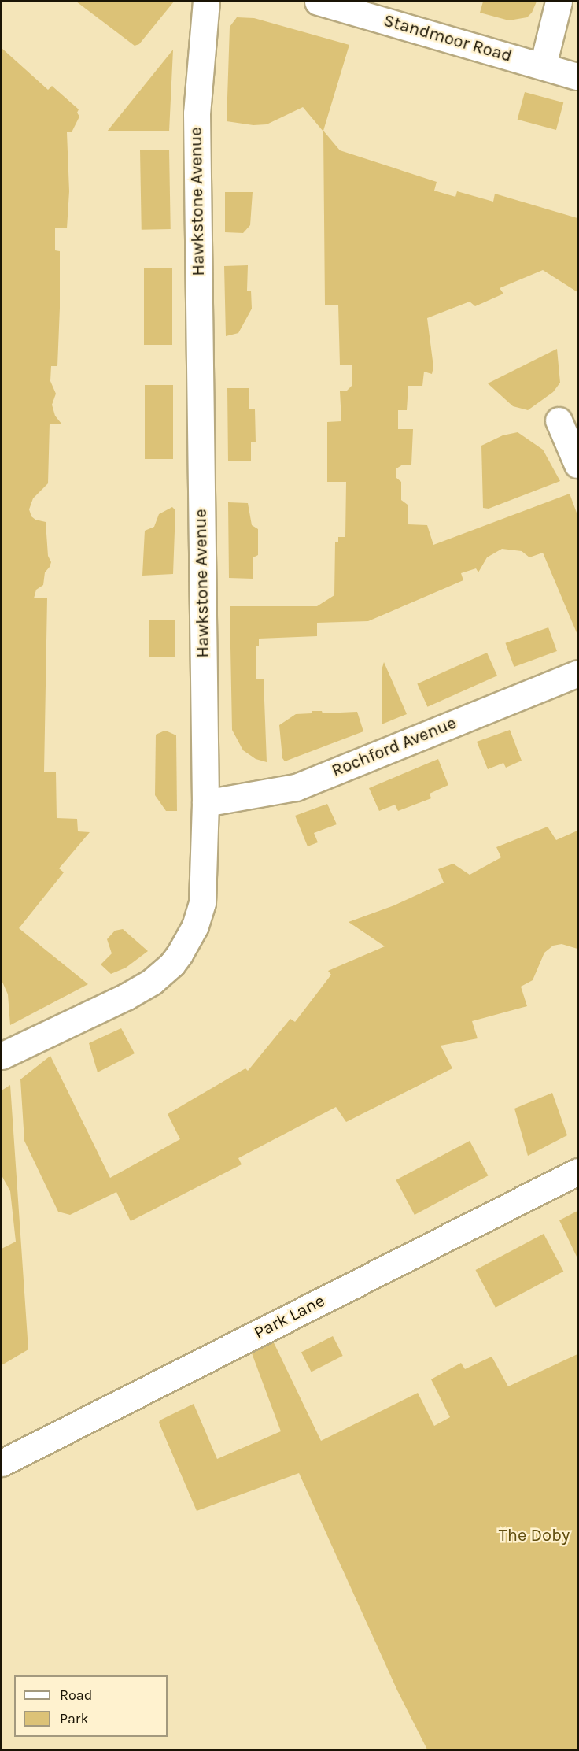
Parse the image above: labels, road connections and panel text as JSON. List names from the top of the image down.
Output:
{
  "streets": {
    "street": [
      "Standmoor Road",
      "Hawkstone Avenue",
      "Rochford Avenue",
      "Park Lane"
    ]
  },
  "crossings": [
    ["Hawkstone Avenue", "Rochford Avenue"]
  ],
  "parks": ["The Doby"],
  "legend": ["Road", "Park"]
}
